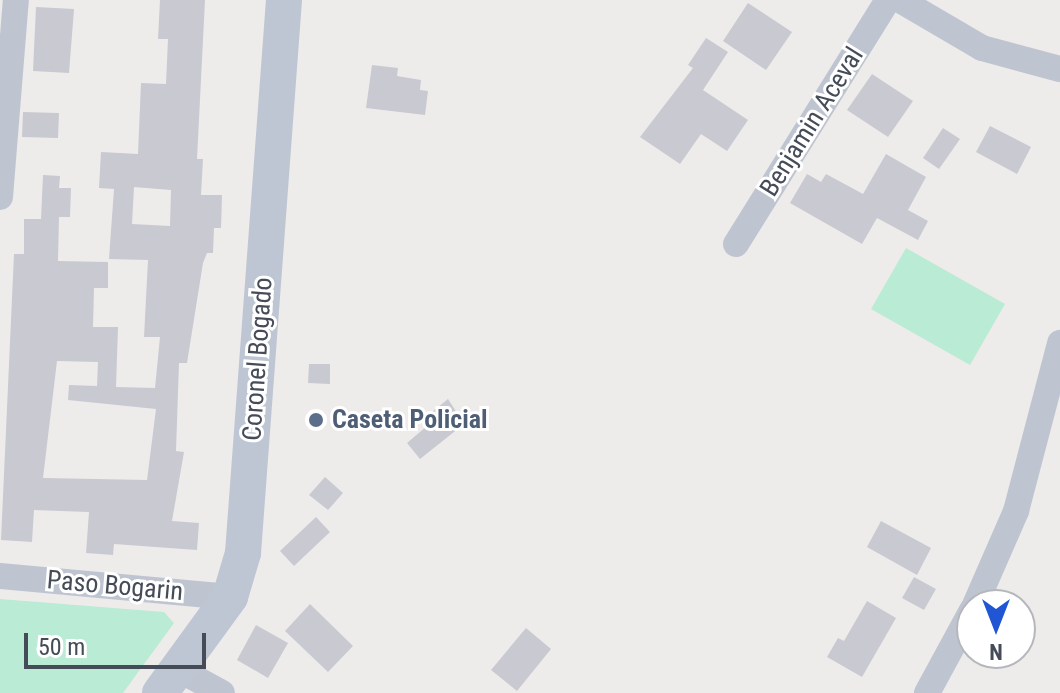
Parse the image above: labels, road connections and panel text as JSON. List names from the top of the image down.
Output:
{
  "streets": {
    "street": ["Benjamin Aceval", "Coronel Bogado", "Paso Bogarin"]
  },
  "crossings": [
    ["Coronel Bogado", "Paso Bogarin"]
  ],
  "places": ["Caseta Policial"],
  "scale_bar": "50 m",
  "north": "bottom"
}
